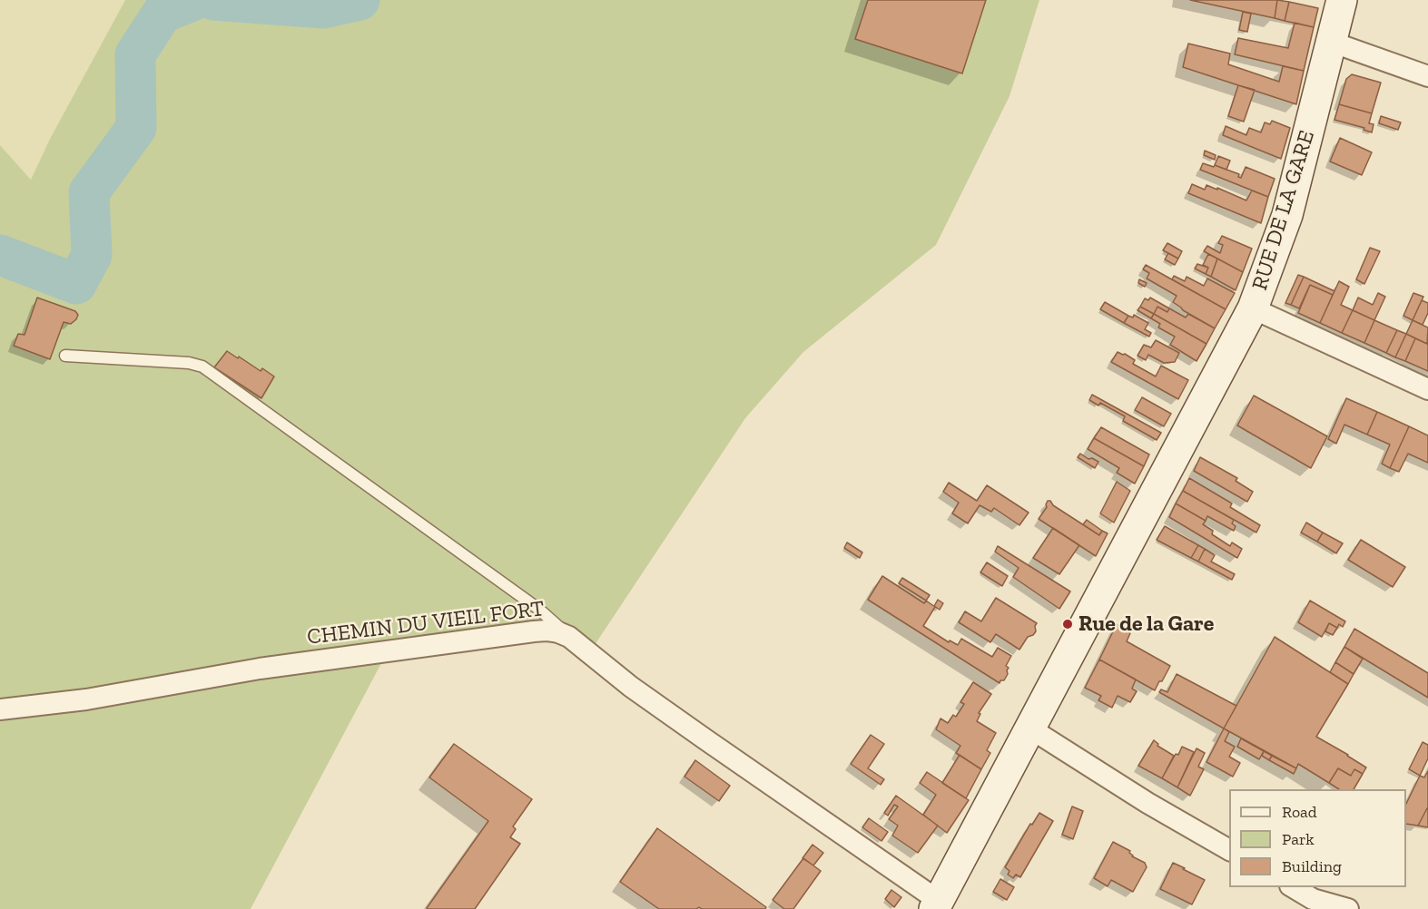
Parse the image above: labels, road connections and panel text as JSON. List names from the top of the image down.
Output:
{
  "streets": {
    "main road": ["RUE DE LA GARE"],
    "street": ["CHEMIN DU VIEIL FORT"]
  },
  "crossings": [
    ["RUE DE LA GARE", "CHEMIN DU VIEIL FORT"]
  ],
  "places": ["Rue de la Gare"],
  "legend": ["Road", "Park", "Building"]
}
